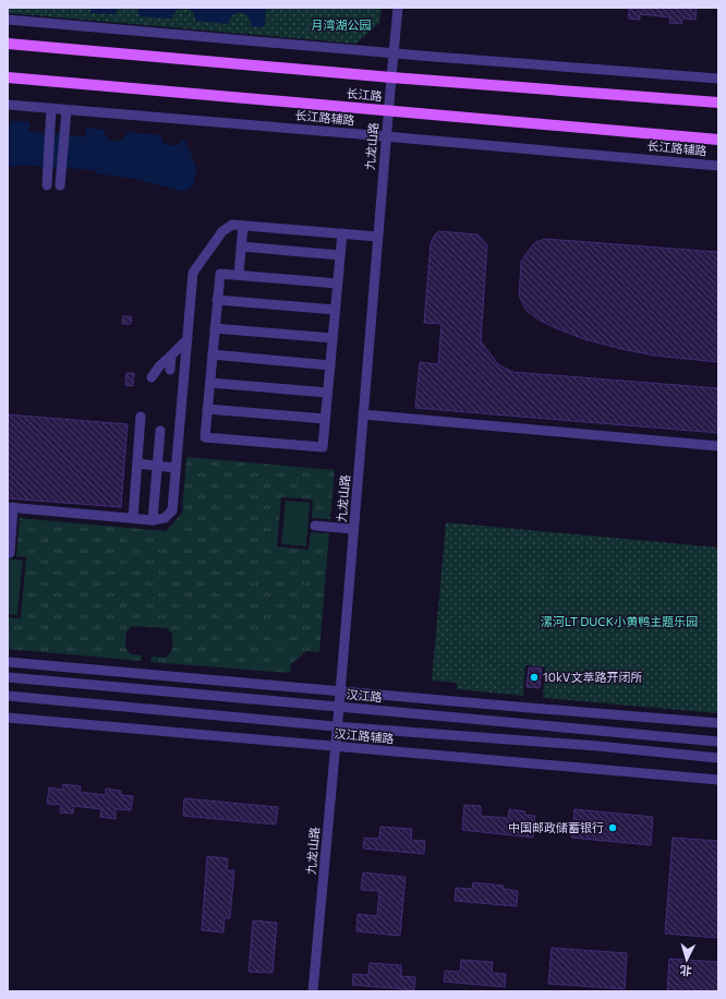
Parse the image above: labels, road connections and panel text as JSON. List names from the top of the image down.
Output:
{
  "streets": {
    "main road": ["长江路"],
    "street": [
      "长江路辅路",
      "九龙山路",
      "汉江路",
      "汉江路辅路"
    ]
  },
  "crossings": [
    ["长江路", "九龙山路"],
    ["长江路辅路", "九龙山路"],
    ["九龙山路", "汉江路"],
    ["九龙山路", "汉江路辅路"]
  ],
  "parks": ["月湾湖公园", "漯河LT DUCK小黄鸭主题乐园"],
  "places": ["10kV文萃路开闭所", "中国邮政储蓄银行"],
  "north": "bottom"
}
